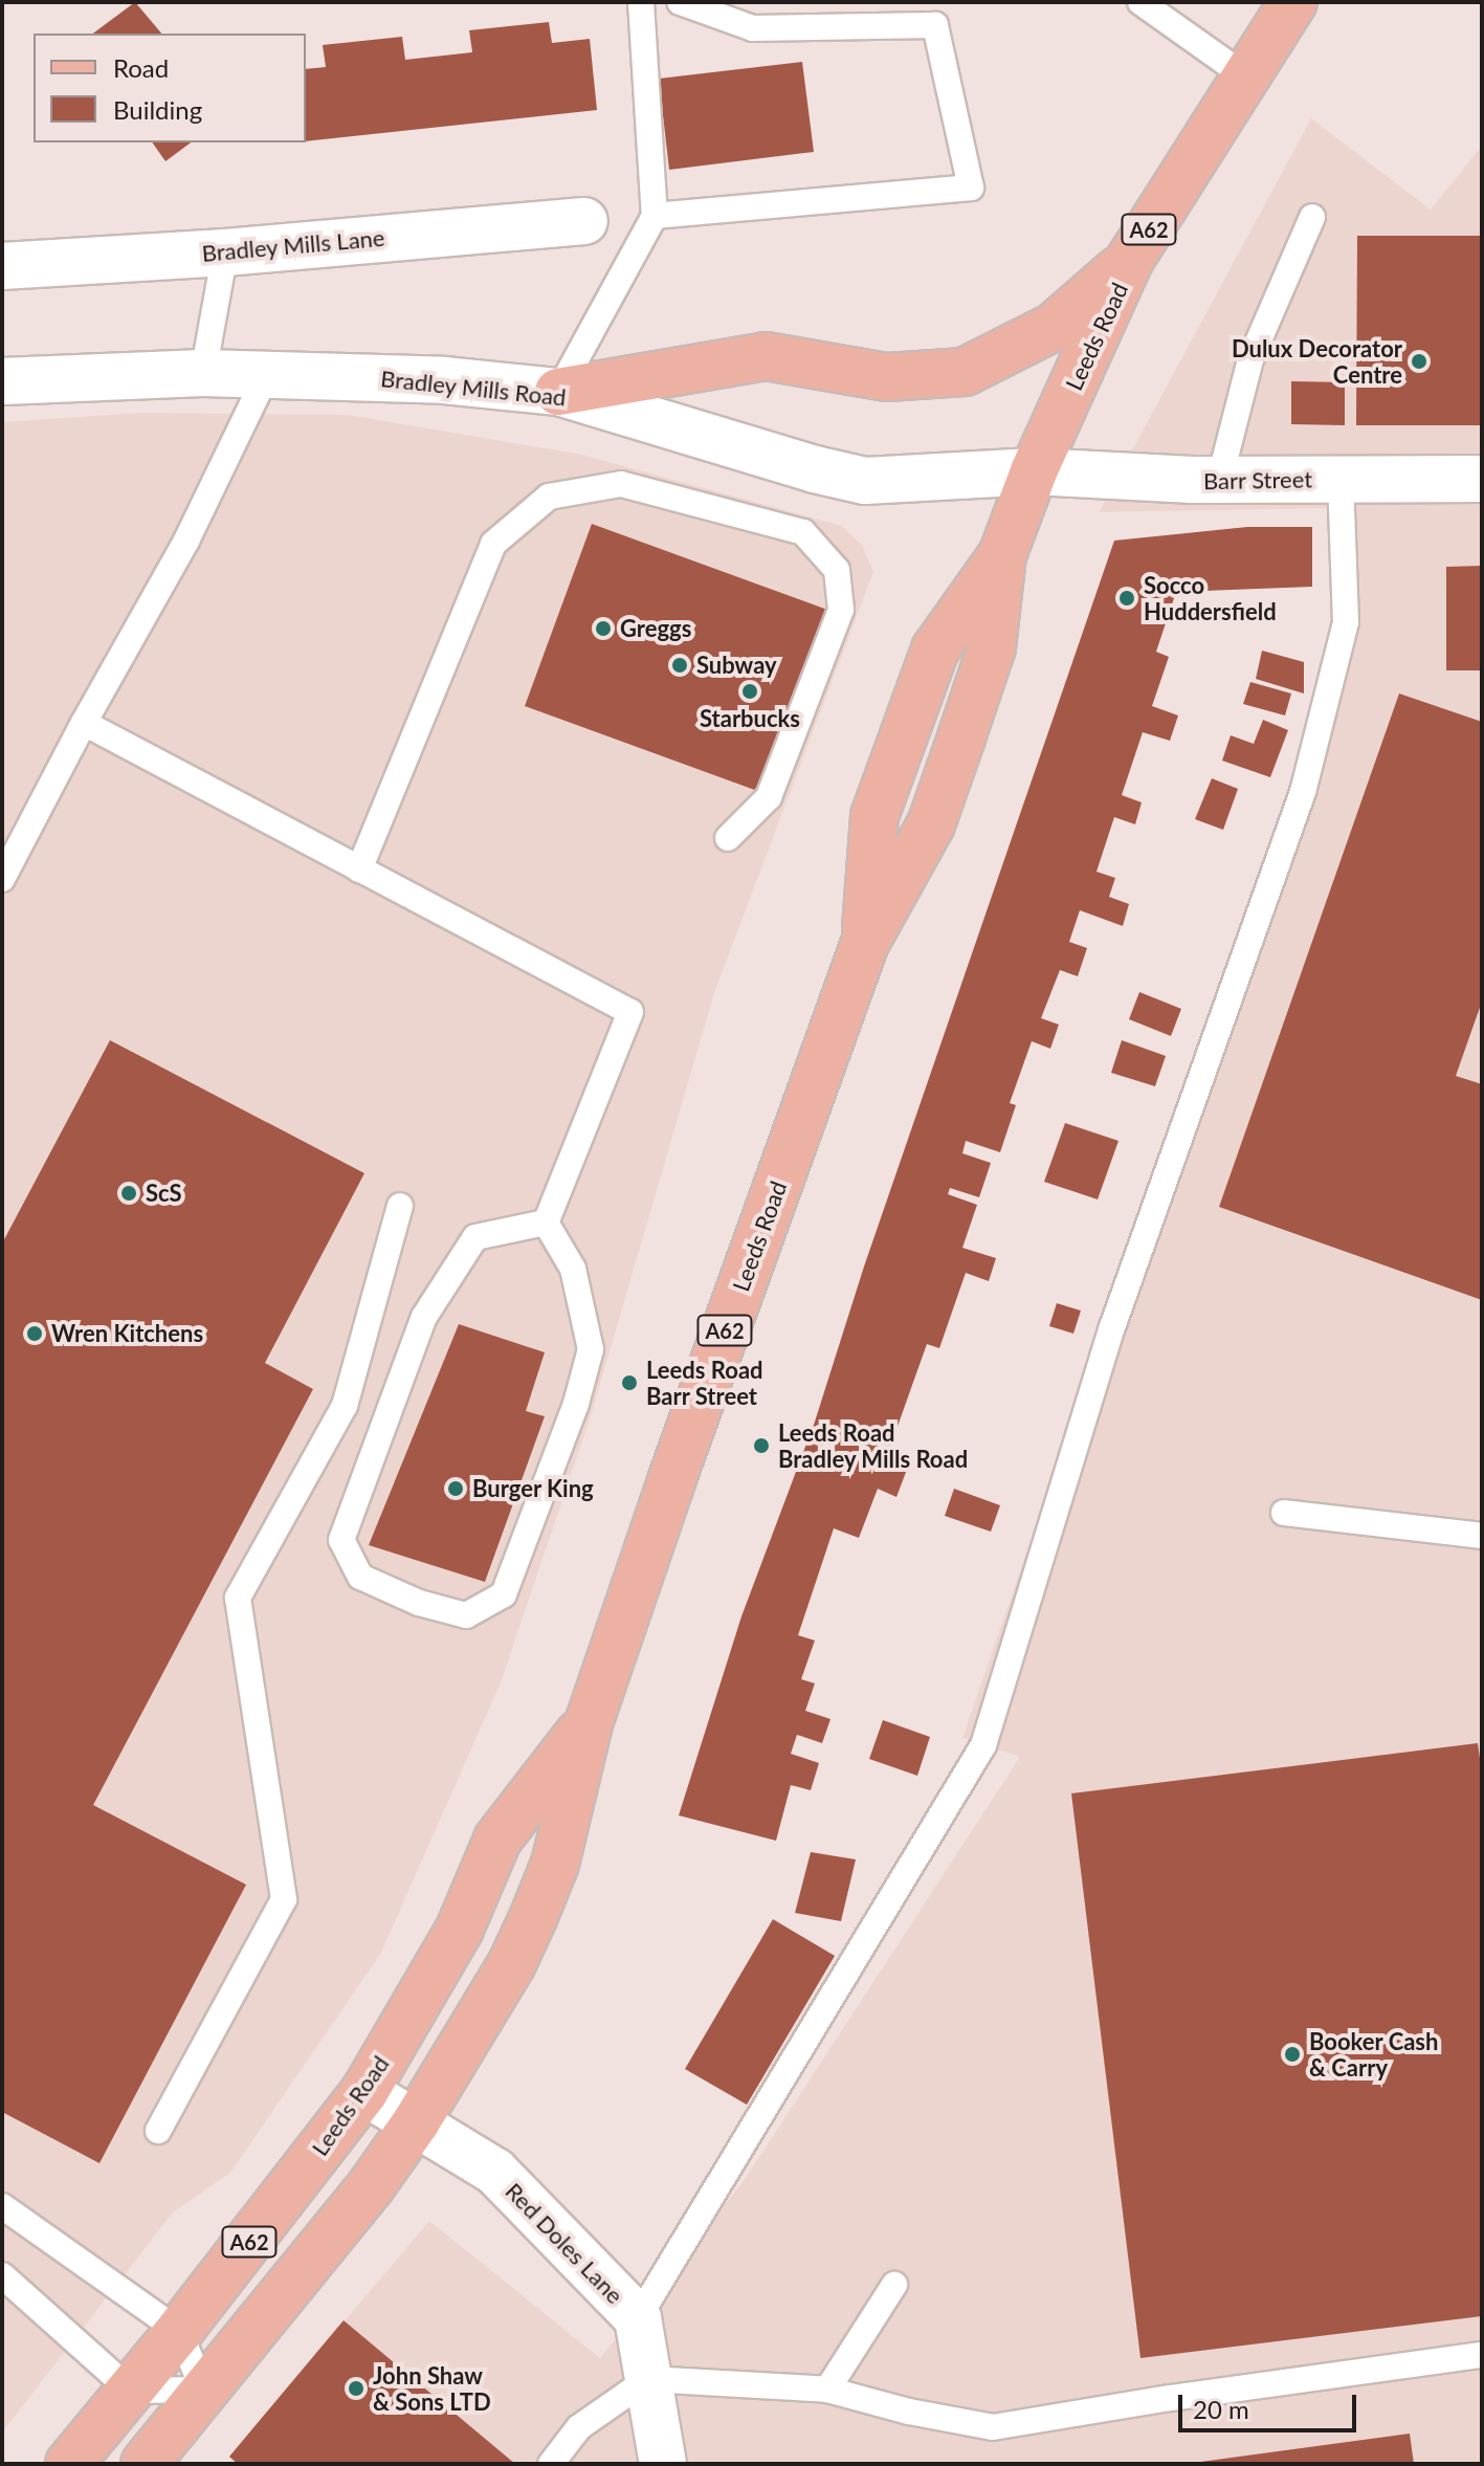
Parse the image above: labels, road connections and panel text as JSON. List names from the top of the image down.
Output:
{
  "streets": {
    "main road": ["A62", "Leeds Road"],
    "street": [
      "Bradley Mills Lane",
      "Bradley Mills Road",
      "Barr Street",
      "Red Doles Lane"
    ]
  },
  "crossings": [
    ["Leeds Road", "Bradley Mills Road"],
    ["Leeds Road", "Barr Street"],
    ["Leeds Road", "Red Doles Lane"],
    ["Bradley Mills Road", "Barr Street"]
  ],
  "places": [
    "Dulux Decorator Centre",
    "Socco Huddersfield",
    "Greggs",
    "Subway",
    "Starbucks",
    "ScS",
    "Wren Kitchens",
    "Leeds Road Barr Street",
    "Leeds Road Bradley Mills Road",
    "Burger King",
    "Booker Cash & Carry",
    "John Shaw & Sons LTD"
  ],
  "legend": ["Road", "Building"],
  "scale_bar": "20 m"
}
